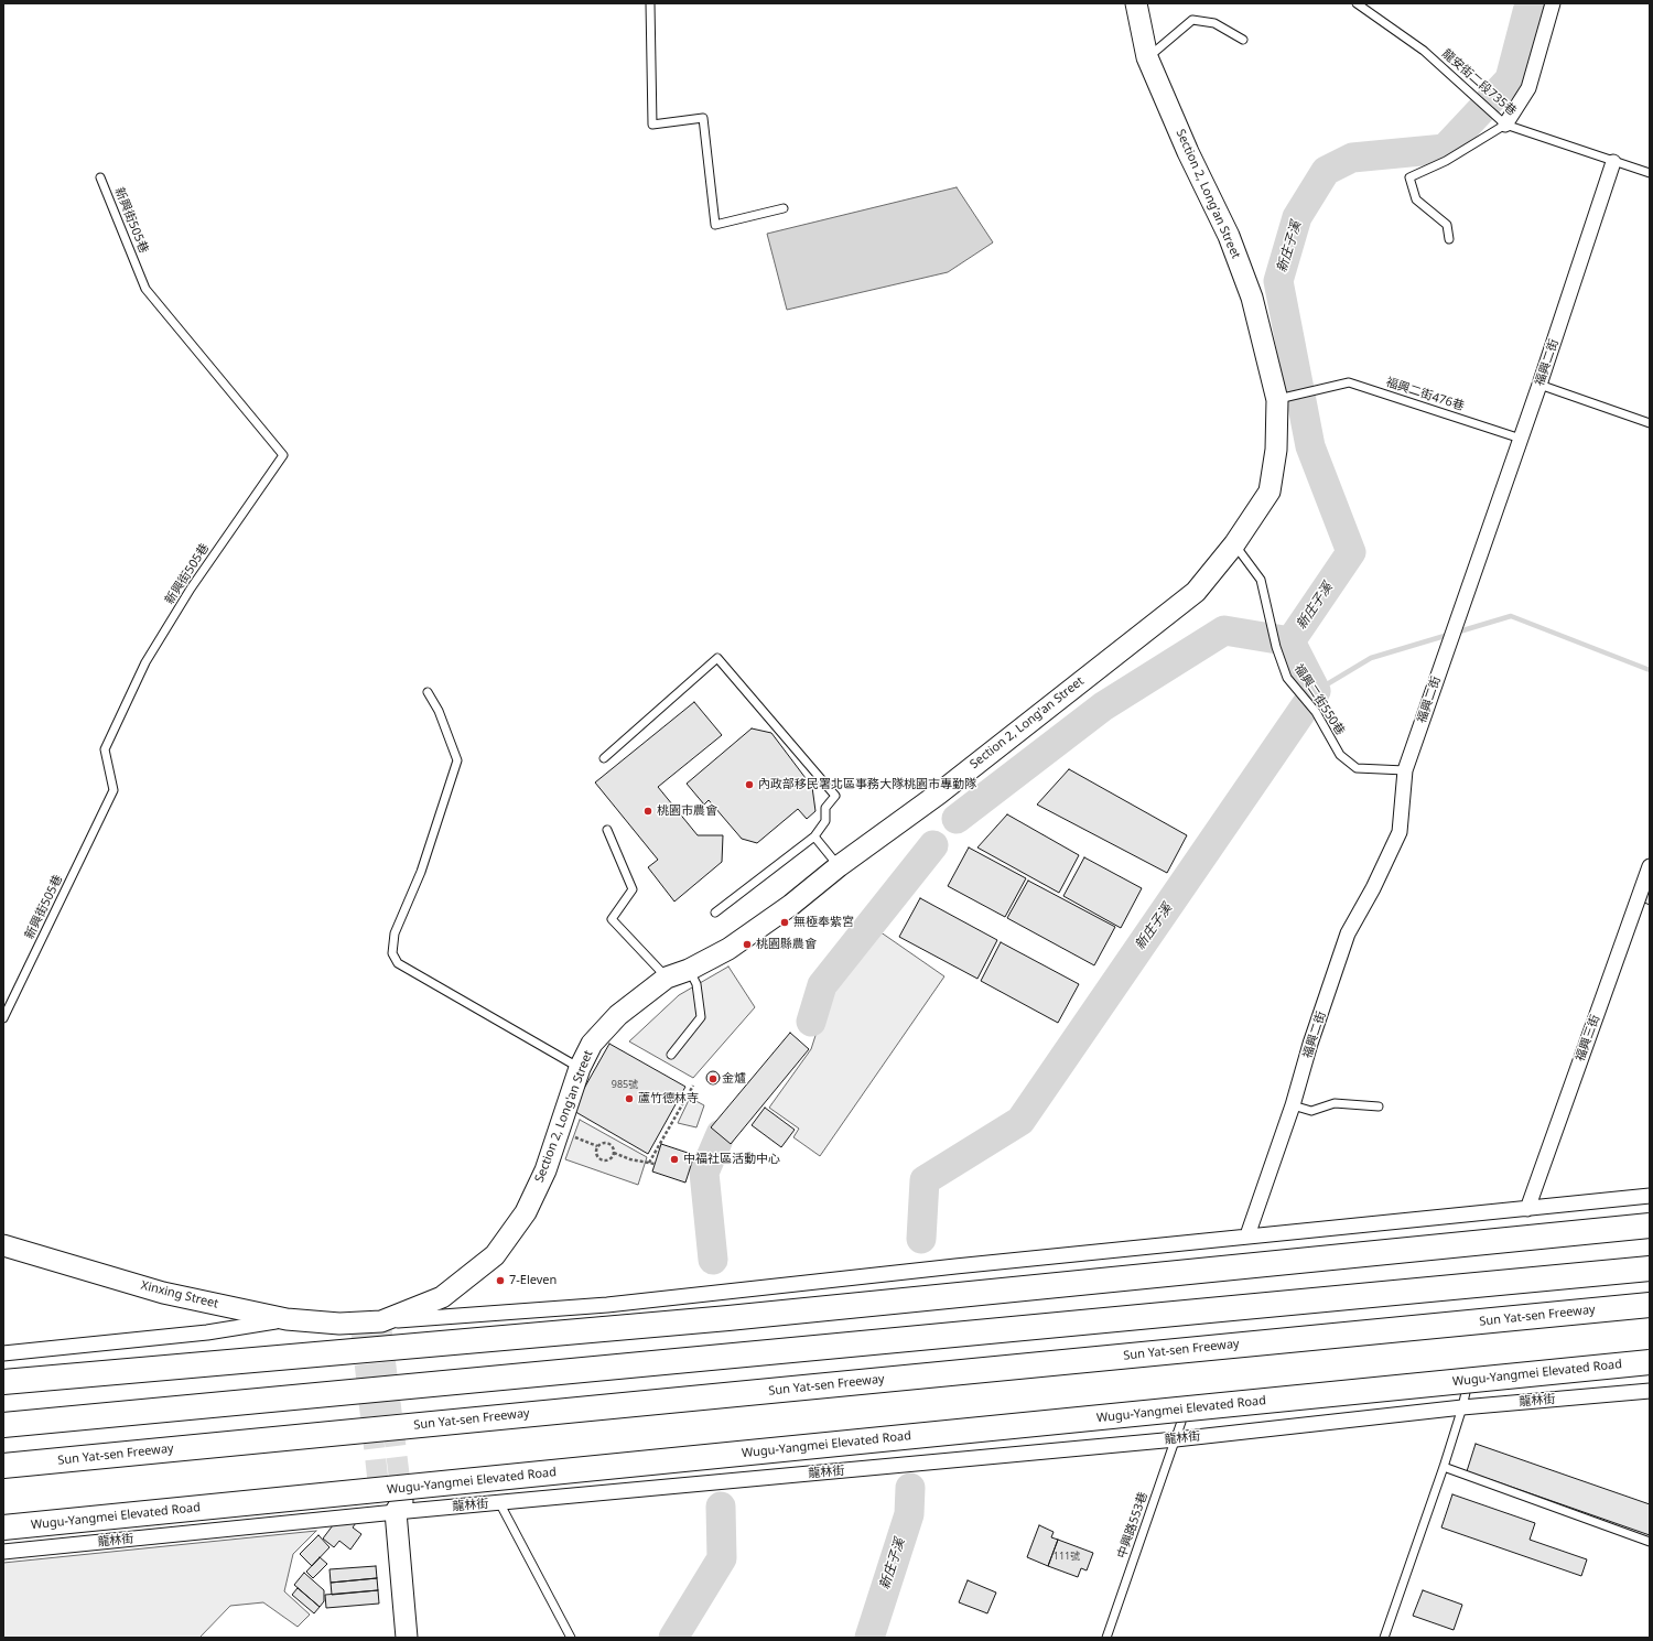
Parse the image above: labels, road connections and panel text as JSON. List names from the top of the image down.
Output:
{
  "streets": {
    "highway": ["Sun Yat-sen Freeway", "Wugu-Yangmei Elevated Road"],
    "street": [
      "Section 2, Long'an Street",
      "福興二街",
      "福興三街",
      "Xinxing Street",
      "龍林街"
    ],
    "lane": [
      "龍安街二段735巷",
      "新興街505巷",
      "福興二街476巷",
      "福興二街550巷",
      "中興路553巷"
    ]
  },
  "crossings": [
    ["龍安街二段735巷", "福興二街"],
    ["Section 2, Long'an Street", "福興二街476巷"],
    ["Section 2, Long'an Street", "福興二街550巷"],
    ["Section 2, Long'an Street", "Xinxing Street"],
    ["福興二街", "福興二街476巷"],
    ["福興二街", "福興二街550巷"],
    ["龍林街", "中興路553巷"]
  ],
  "water": ["新庄子溪"],
  "places": [
    "內政部移民署北區事務大隊桃園市專勤隊",
    "桃園市農會",
    "無極奉紫宮",
    "桃園縣農會",
    "金爐",
    "蘆竹德林寺",
    "中福社區活動中心",
    "7-Eleven"
  ],
  "house_numbers": ["985號", "111號"]
}
